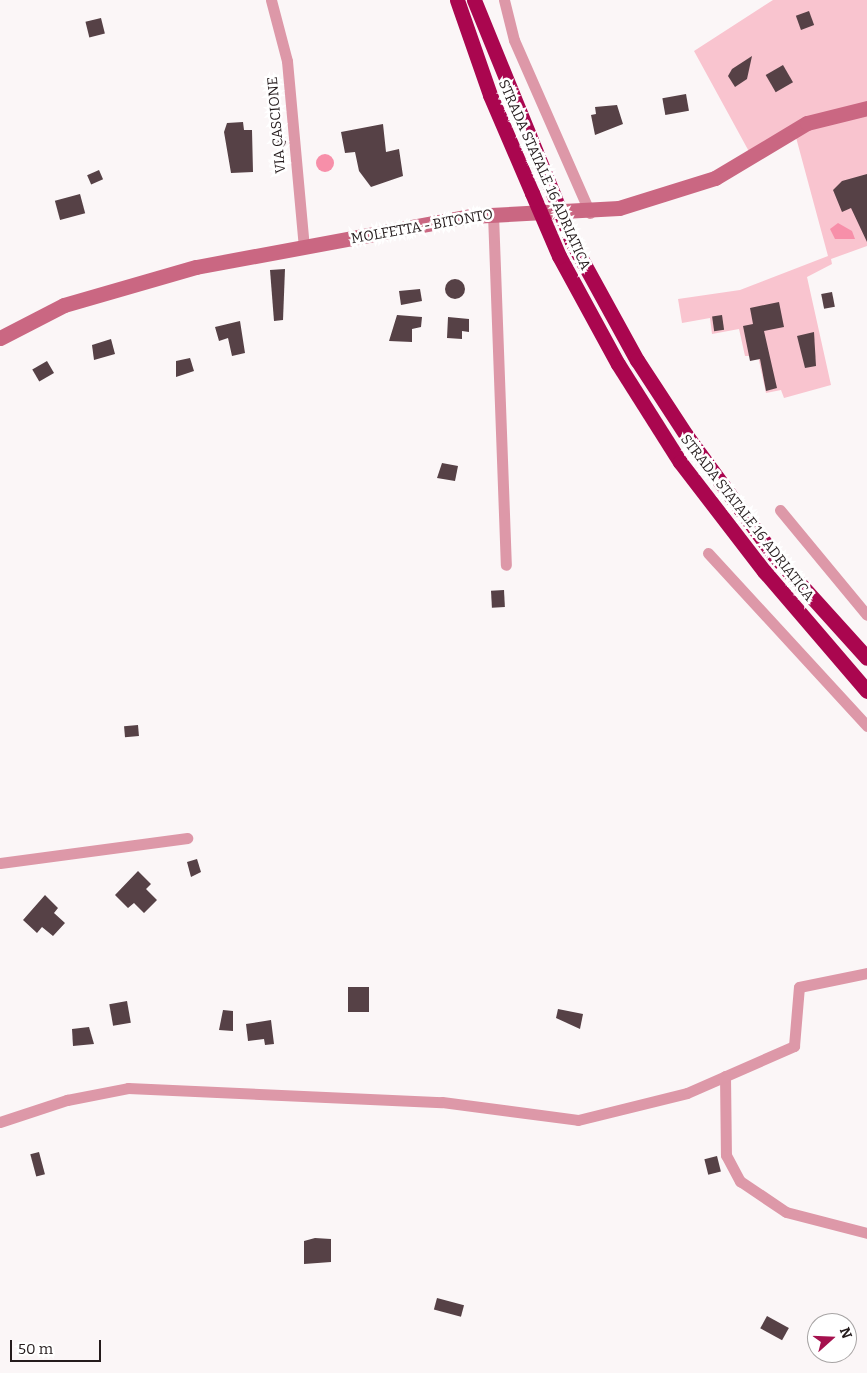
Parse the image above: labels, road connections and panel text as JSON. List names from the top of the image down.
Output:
{
  "streets": {
    "highway": ["STRADA STATALE 16 ADRIATICA"],
    "main road": ["MOLFETTA - BITONTO"],
    "street": ["VIA CASCIONE"]
  },
  "crossings": [
    ["VIA CASCIONE", "MOLFETTA - BITONTO"]
  ],
  "scale_bar": "50 m",
  "north": "right"
}
